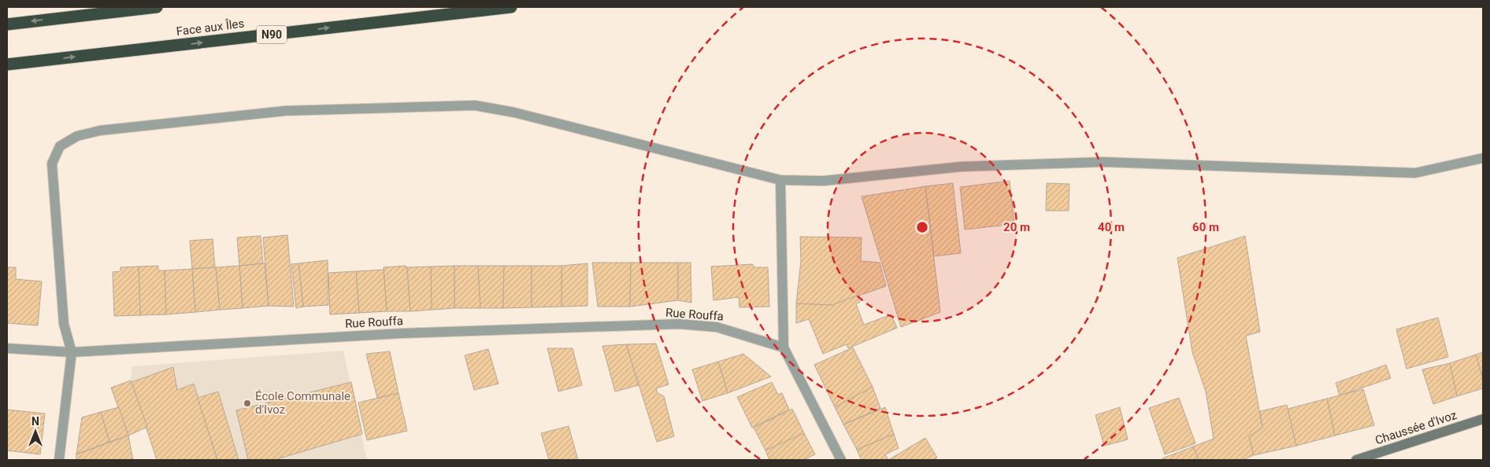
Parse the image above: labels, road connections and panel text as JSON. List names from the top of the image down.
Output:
{
  "streets": {
    "highway": ["Face aux Îles", "N90"],
    "main road": ["Chaussée d'Ivoz"],
    "street": ["Rue Rouffa"]
  },
  "one_way": ["Face aux Îles"],
  "places": ["École Communale d'Ivoz"],
  "north": "top",
  "rings": ["20 m", "40 m", "60 m"]
}
